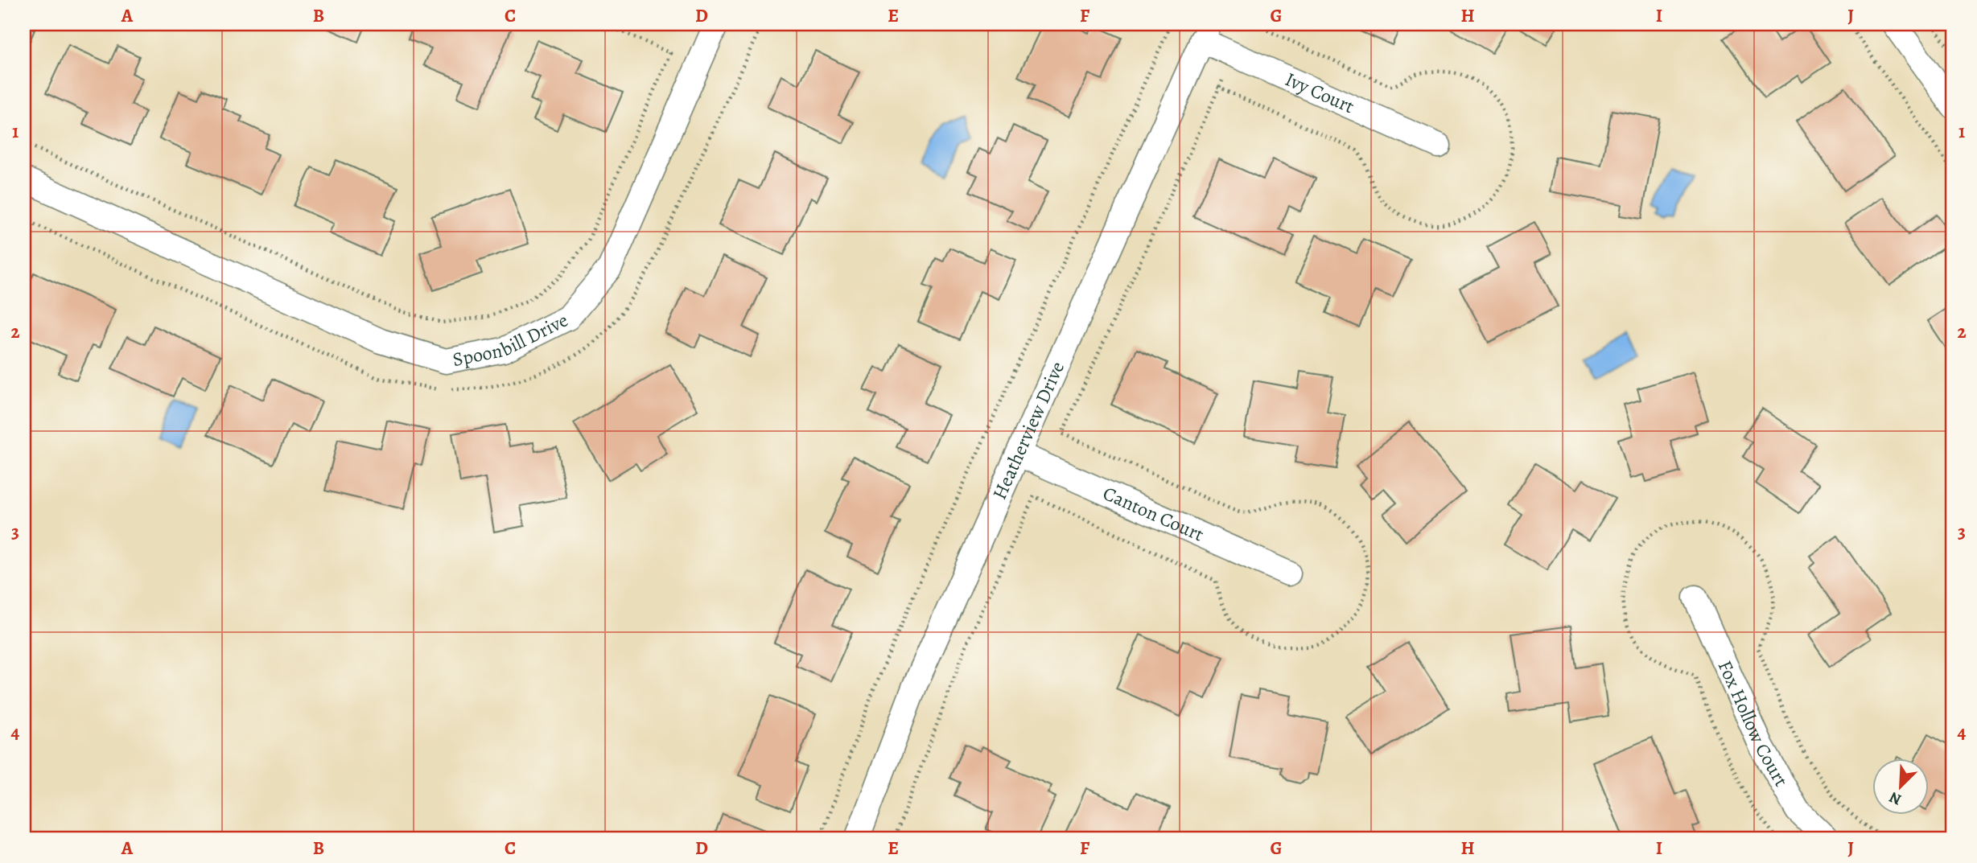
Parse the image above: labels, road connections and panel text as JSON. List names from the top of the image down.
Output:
{
  "streets": {
    "street": [
      "Ivy Court",
      "Spoonbill Drive",
      "Heatherview Drive",
      "Canton Court",
      "Fox Hollow Court"
    ]
  },
  "crossings": [
    ["Ivy Court", "Heatherview Drive"],
    ["Heatherview Drive", "Canton Court"]
  ],
  "north": "bottom left",
  "grid": {
    "columns": [
      "A",
      "B",
      "C",
      "D",
      "E",
      "F",
      "G",
      "H",
      "I",
      "J"
    ],
    "rows": [
      "1",
      "2",
      "3",
      "4"
    ]
  }
}
